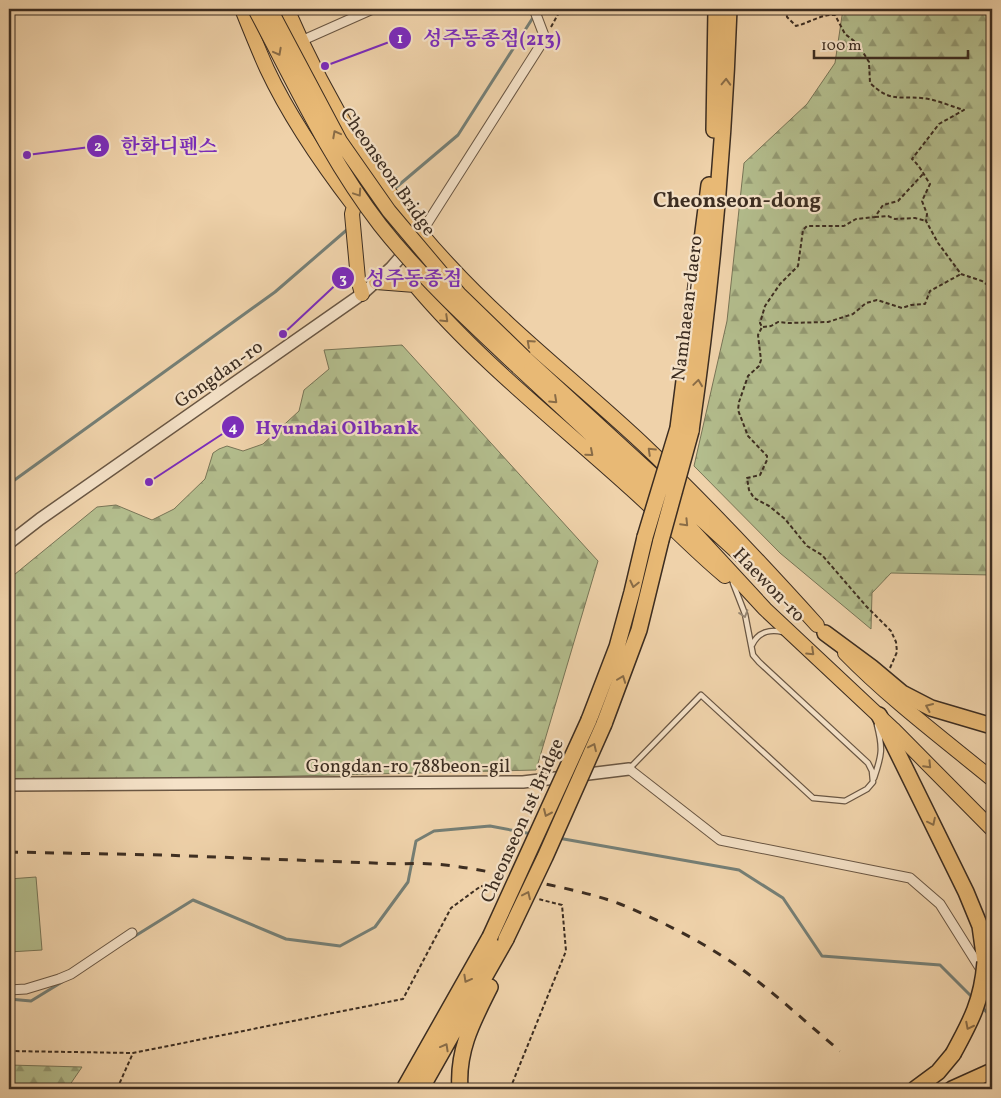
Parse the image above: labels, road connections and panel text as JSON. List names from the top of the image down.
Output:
{
  "streets": {
    "highway": ["Namhaean-daero", "Cheonseon 1st Bridge"],
    "main road": ["Cheonseon Bridge", "Haewon-ro"],
    "street": ["Gongdan-ro", "Gongdan-ro 788beon-gil"]
  },
  "crossings": [
    ["Cheonseon Bridge", "Haewon-ro"],
    ["Namhaean-daero", "Cheonseon 1st Bridge"]
  ],
  "districts": ["Cheonseon-dong"],
  "places": [
    "성주동종점(213)",
    "한화디펜스",
    "성주동종점",
    "Hyundai Oilbank"
  ],
  "scale_bar": "100 m"
}
